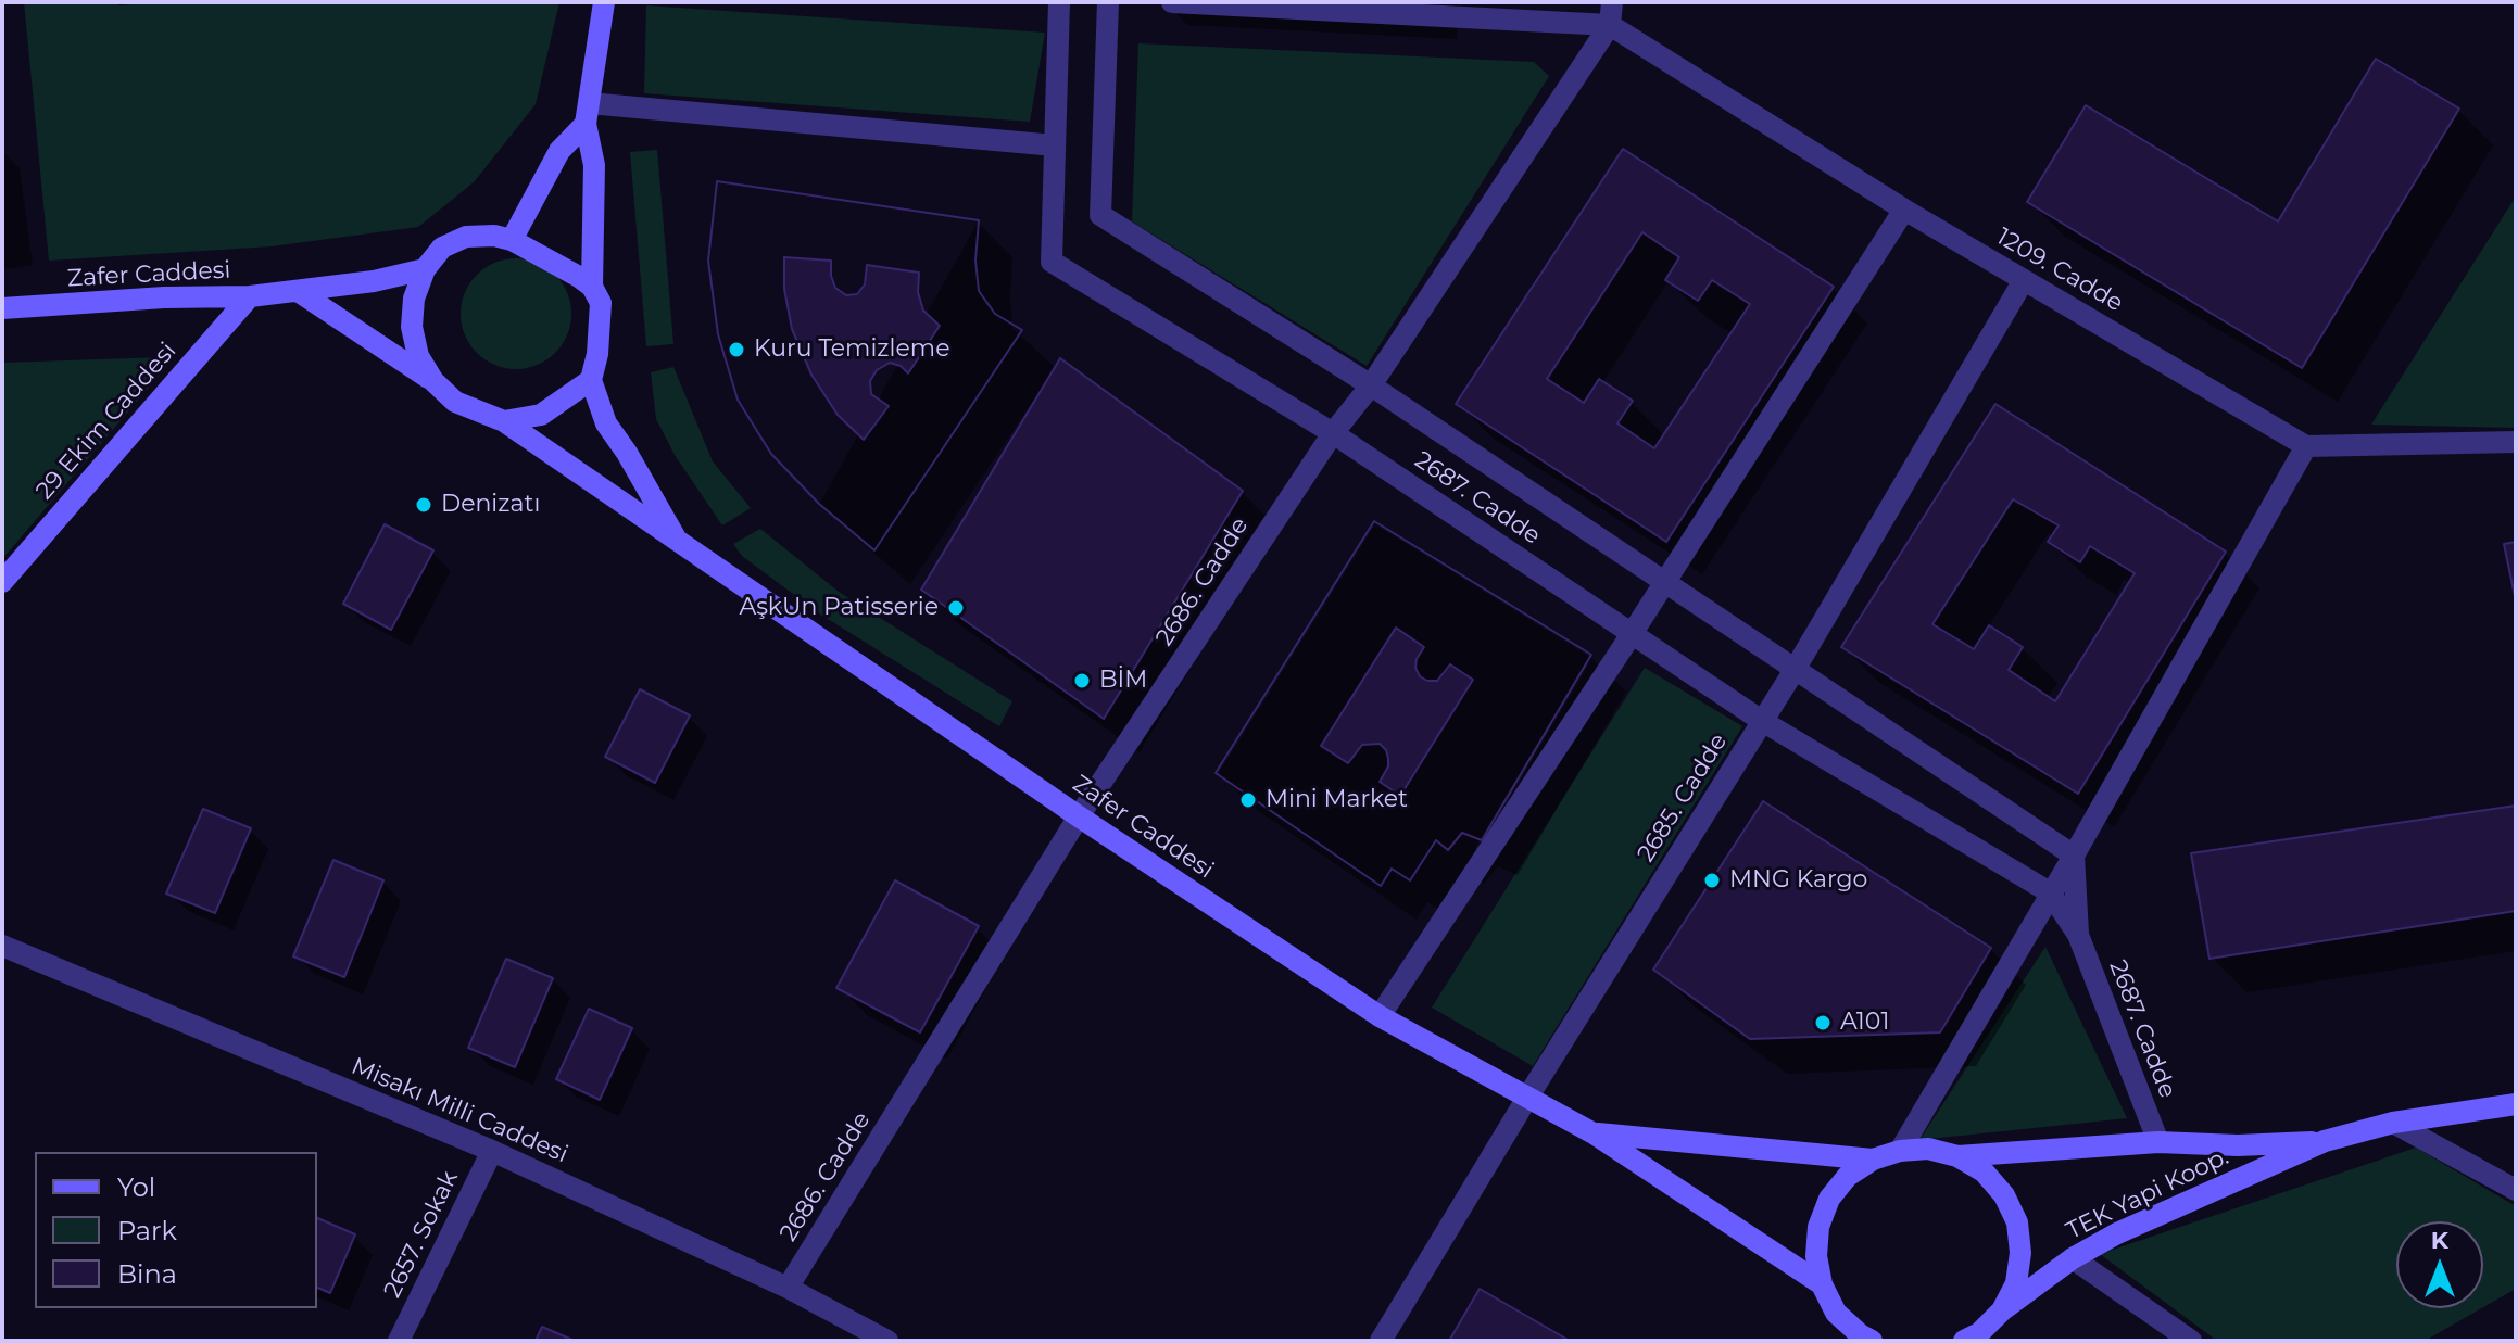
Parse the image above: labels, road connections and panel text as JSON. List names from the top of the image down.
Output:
{
  "streets": {
    "main road": ["Zafer Caddesi", "29 Ekim Caddesi", "TEK Yapi Koop."],
    "street": [
      "1209. Cadde",
      "2687. Cadde",
      "2686. Cadde",
      "2685. Cadde",
      "Misakı Milli Caddesi",
      "2657. Sokak"
    ]
  },
  "crossings": [
    ["1209. Cadde", "2686. Cadde"],
    ["1209. Cadde", "2685. Cadde"],
    ["Zafer Caddesi", "29 Ekim Caddesi"],
    ["Zafer Caddesi", "2686. Cadde"],
    ["Zafer Caddesi", "2685. Cadde"],
    ["2687. Cadde", "2686. Cadde"],
    ["2687. Cadde", "2685. Cadde"],
    ["2686. Cadde", "Misakı Milli Caddesi"],
    ["Misakı Milli Caddesi", "2657. Sokak"]
  ],
  "places": [
    "Kuru Temizleme",
    "Denizatı",
    "AşkUn Patisserie",
    "BİM",
    "Mini Market",
    "MNG Kargo",
    "A101"
  ],
  "legend": ["Yol", "Park", "Bina"],
  "north": "top"
}
